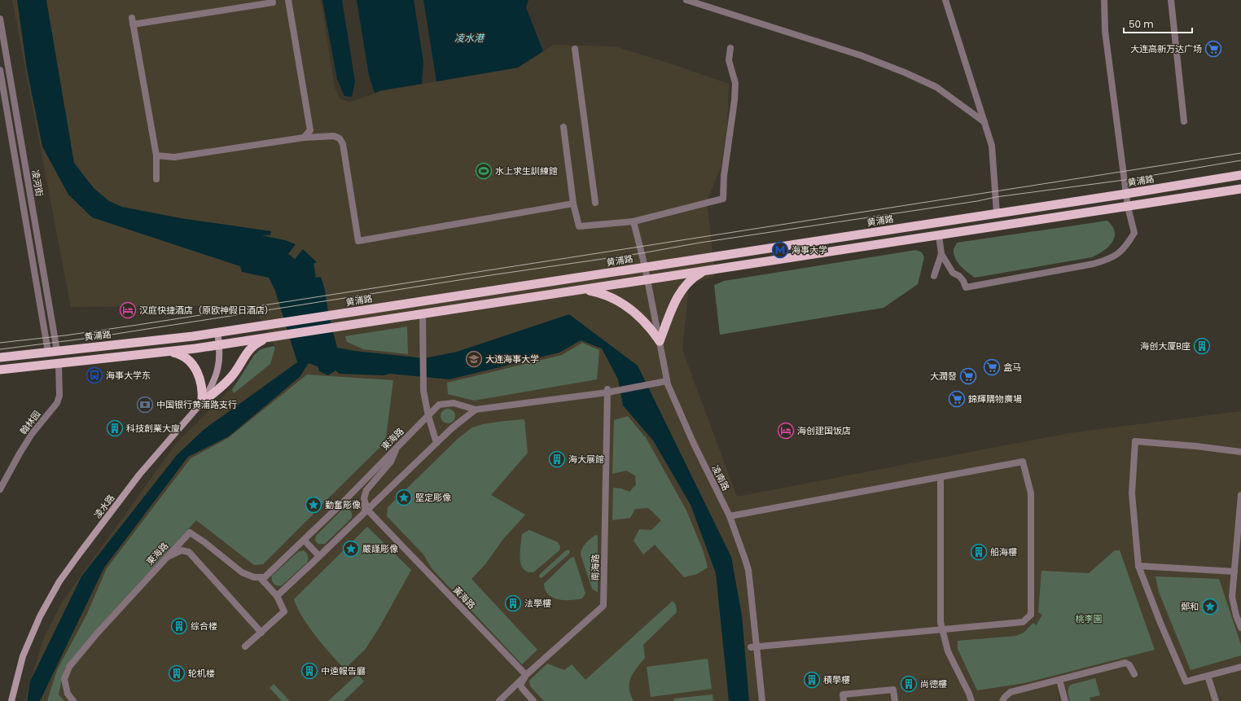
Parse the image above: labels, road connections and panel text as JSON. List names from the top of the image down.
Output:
{
  "streets": {
    "highway": ["黄浦路"],
    "main road": ["凌水路"],
    "street": [
      "凌河街",
      "翰林园",
      "東海路",
      "凌南路",
      "南海路",
      "黃海路"
    ]
  },
  "crossings": [
    ["黄浦路", "凌河街"],
    ["黄浦路", "凌南路"],
    ["黄浦路", "凌水路"],
    ["南海路", "黃海路"]
  ],
  "water": ["凌水港"],
  "parks": ["桃李園"],
  "places": {
    "supermarket": [
      "大连高新万达广场",
      "盒马",
      "大潤發",
      "錦輝購物廣場"
    ],
    "sports": ["水上求生訓練館"],
    "metro station": ["海事大学"],
    "hotel": ["汉庭快捷酒店（原欧神假日酒店）", "海创建国饭店"],
    "building": [
      "海创大厦B座",
      "科技創業大廈",
      "海大展館",
      "船海樓",
      "法學樓",
      "综合楼",
      "中遠報告廳",
      "轮机楼",
      "積學樓",
      "尚德樓"
    ],
    "school or university": ["大连海事大学"],
    "bus stop": ["海事大学东"],
    "bank": ["中国银行黄浦路支行"],
    "place": [
      "堅定彫像",
      "勤奮彫像",
      "嚴謹彫像",
      "鄭和"
    ]
  },
  "scale_bar": "50 m"
}
